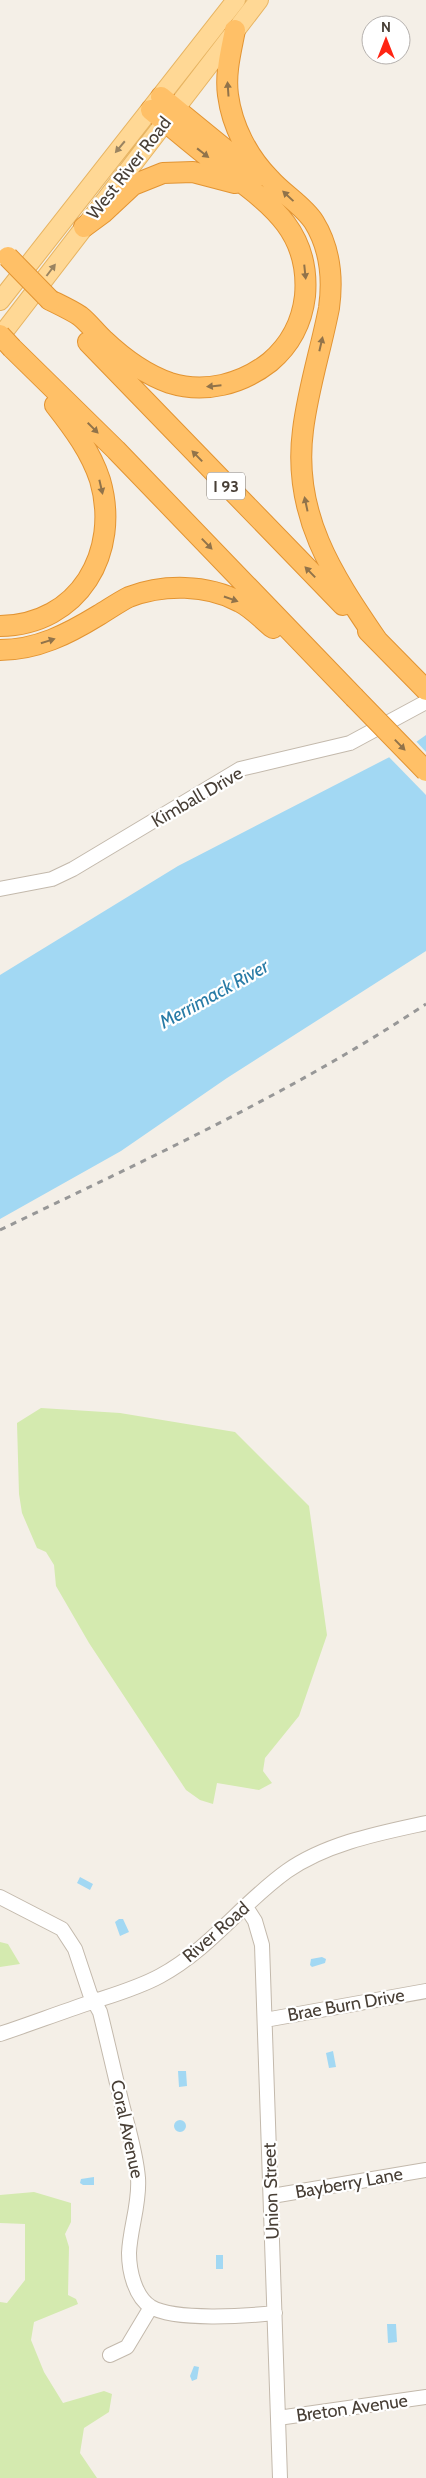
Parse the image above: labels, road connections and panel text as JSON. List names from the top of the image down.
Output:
{
  "streets": {
    "highway": ["I 93"],
    "main road": ["West River Road"],
    "street": [
      "Kimball Drive",
      "River Road",
      "Brae Burn Drive",
      "Coral Avenue",
      "Bayberry Lane",
      "Union Street",
      "Breton Avenue"
    ]
  },
  "crossings": [
    ["River Road", "Coral Avenue"],
    ["River Road", "Union Street"],
    ["Brae Burn Drive", "Union Street"],
    ["Bayberry Lane", "Union Street"],
    ["Union Street", "Breton Avenue"]
  ],
  "water": ["Merrimack River"],
  "north": "top"
}
